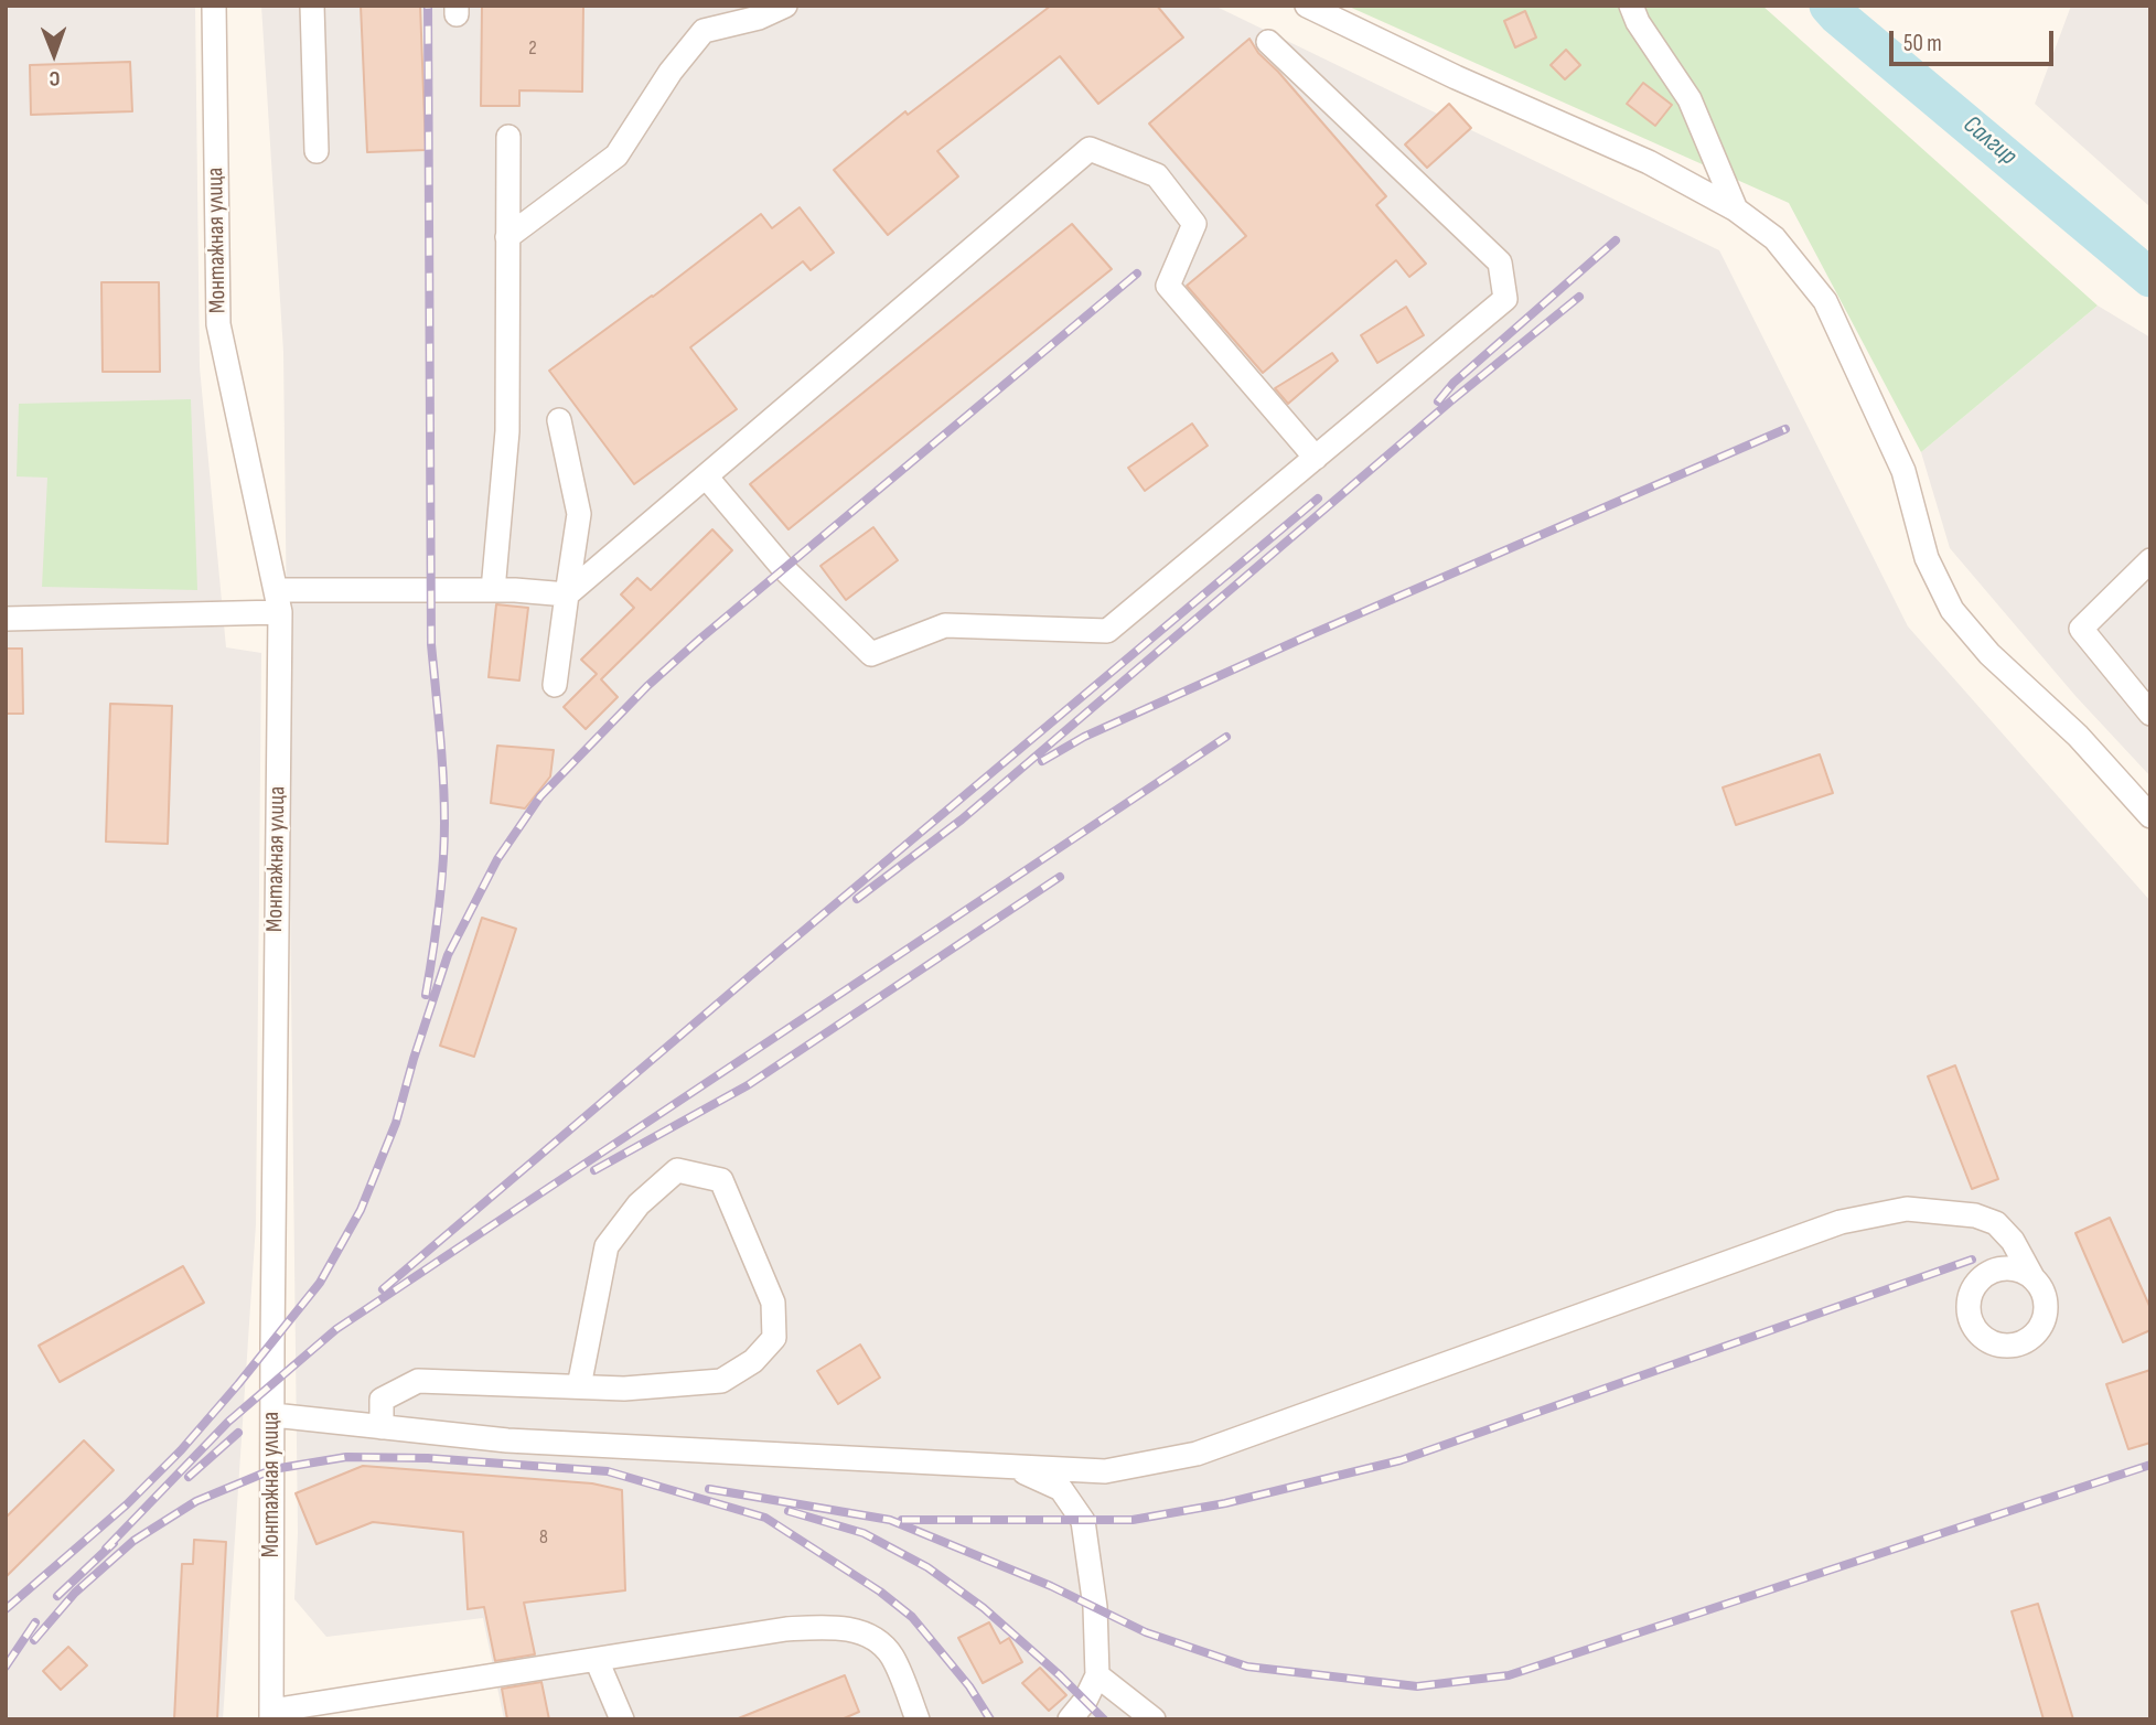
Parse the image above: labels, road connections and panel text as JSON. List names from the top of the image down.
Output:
{
  "streets": {
    "street": ["Монтажная улица"]
  },
  "water": ["Салгир"],
  "house_numbers": ["2", "8"],
  "scale_bar": "50 m",
  "north": "bottom"
}
